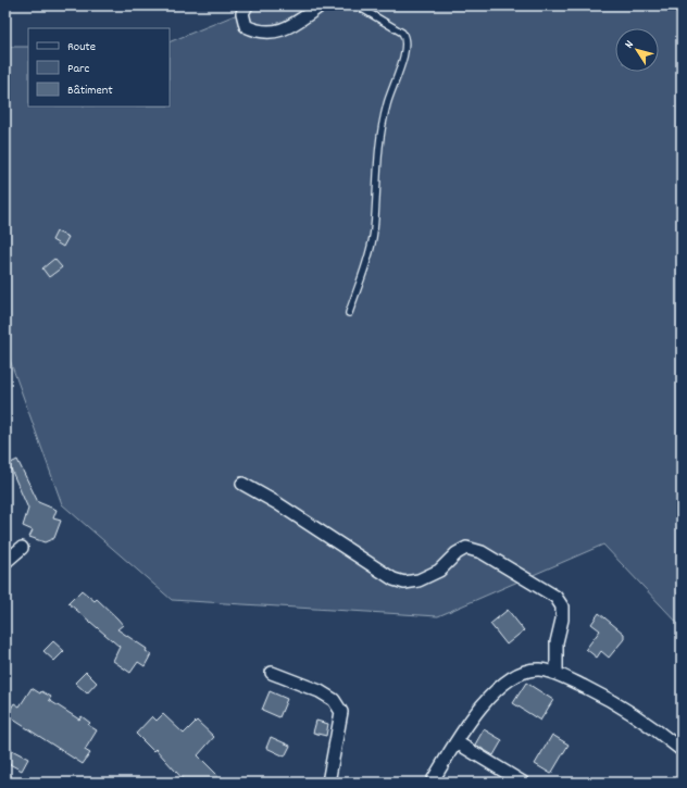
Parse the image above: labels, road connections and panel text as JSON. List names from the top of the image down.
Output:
{
  "legend": ["Route", "Parc", "Bâtiment"],
  "north": "top left"
}
